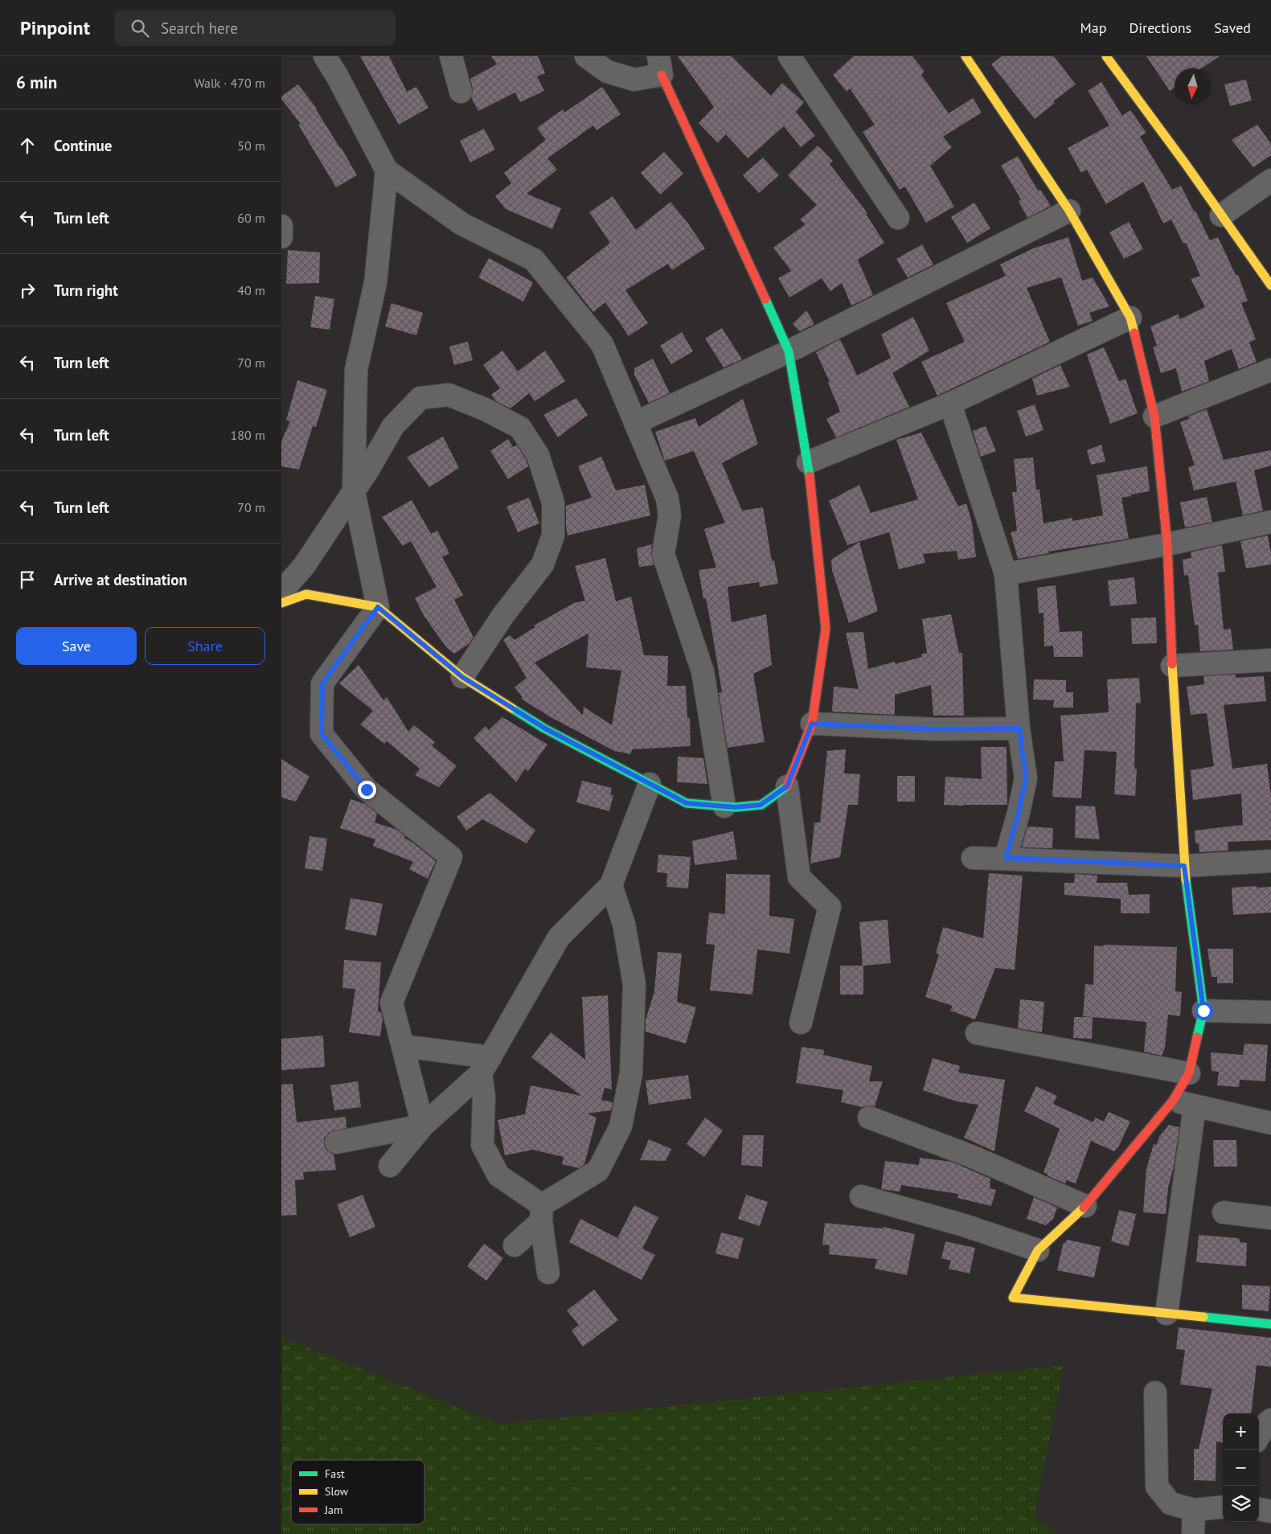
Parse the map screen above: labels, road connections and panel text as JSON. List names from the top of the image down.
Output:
{
  "legend": ["Fast", "Slow", "Jam"],
  "north": "bottom",
  "page": {
    "header": "Pinpoint",
    "search": "Search here",
    "nav": ["Map", "Directions", "Saved"],
    "heading": ["6 min", "Walk · 470 m"],
    "list": [
      ["Continue", "50 m"],
      ["Turn left", "60 m"],
      ["Turn right", "40 m"],
      ["Turn left", "70 m"],
      ["Turn left", "180 m"],
      ["Turn left", "70 m"],
      "Arrive at destination"
    ],
    "buttons": ["Save", "Share"],
    "map_buttons": ["+", "−"]
  }
}
